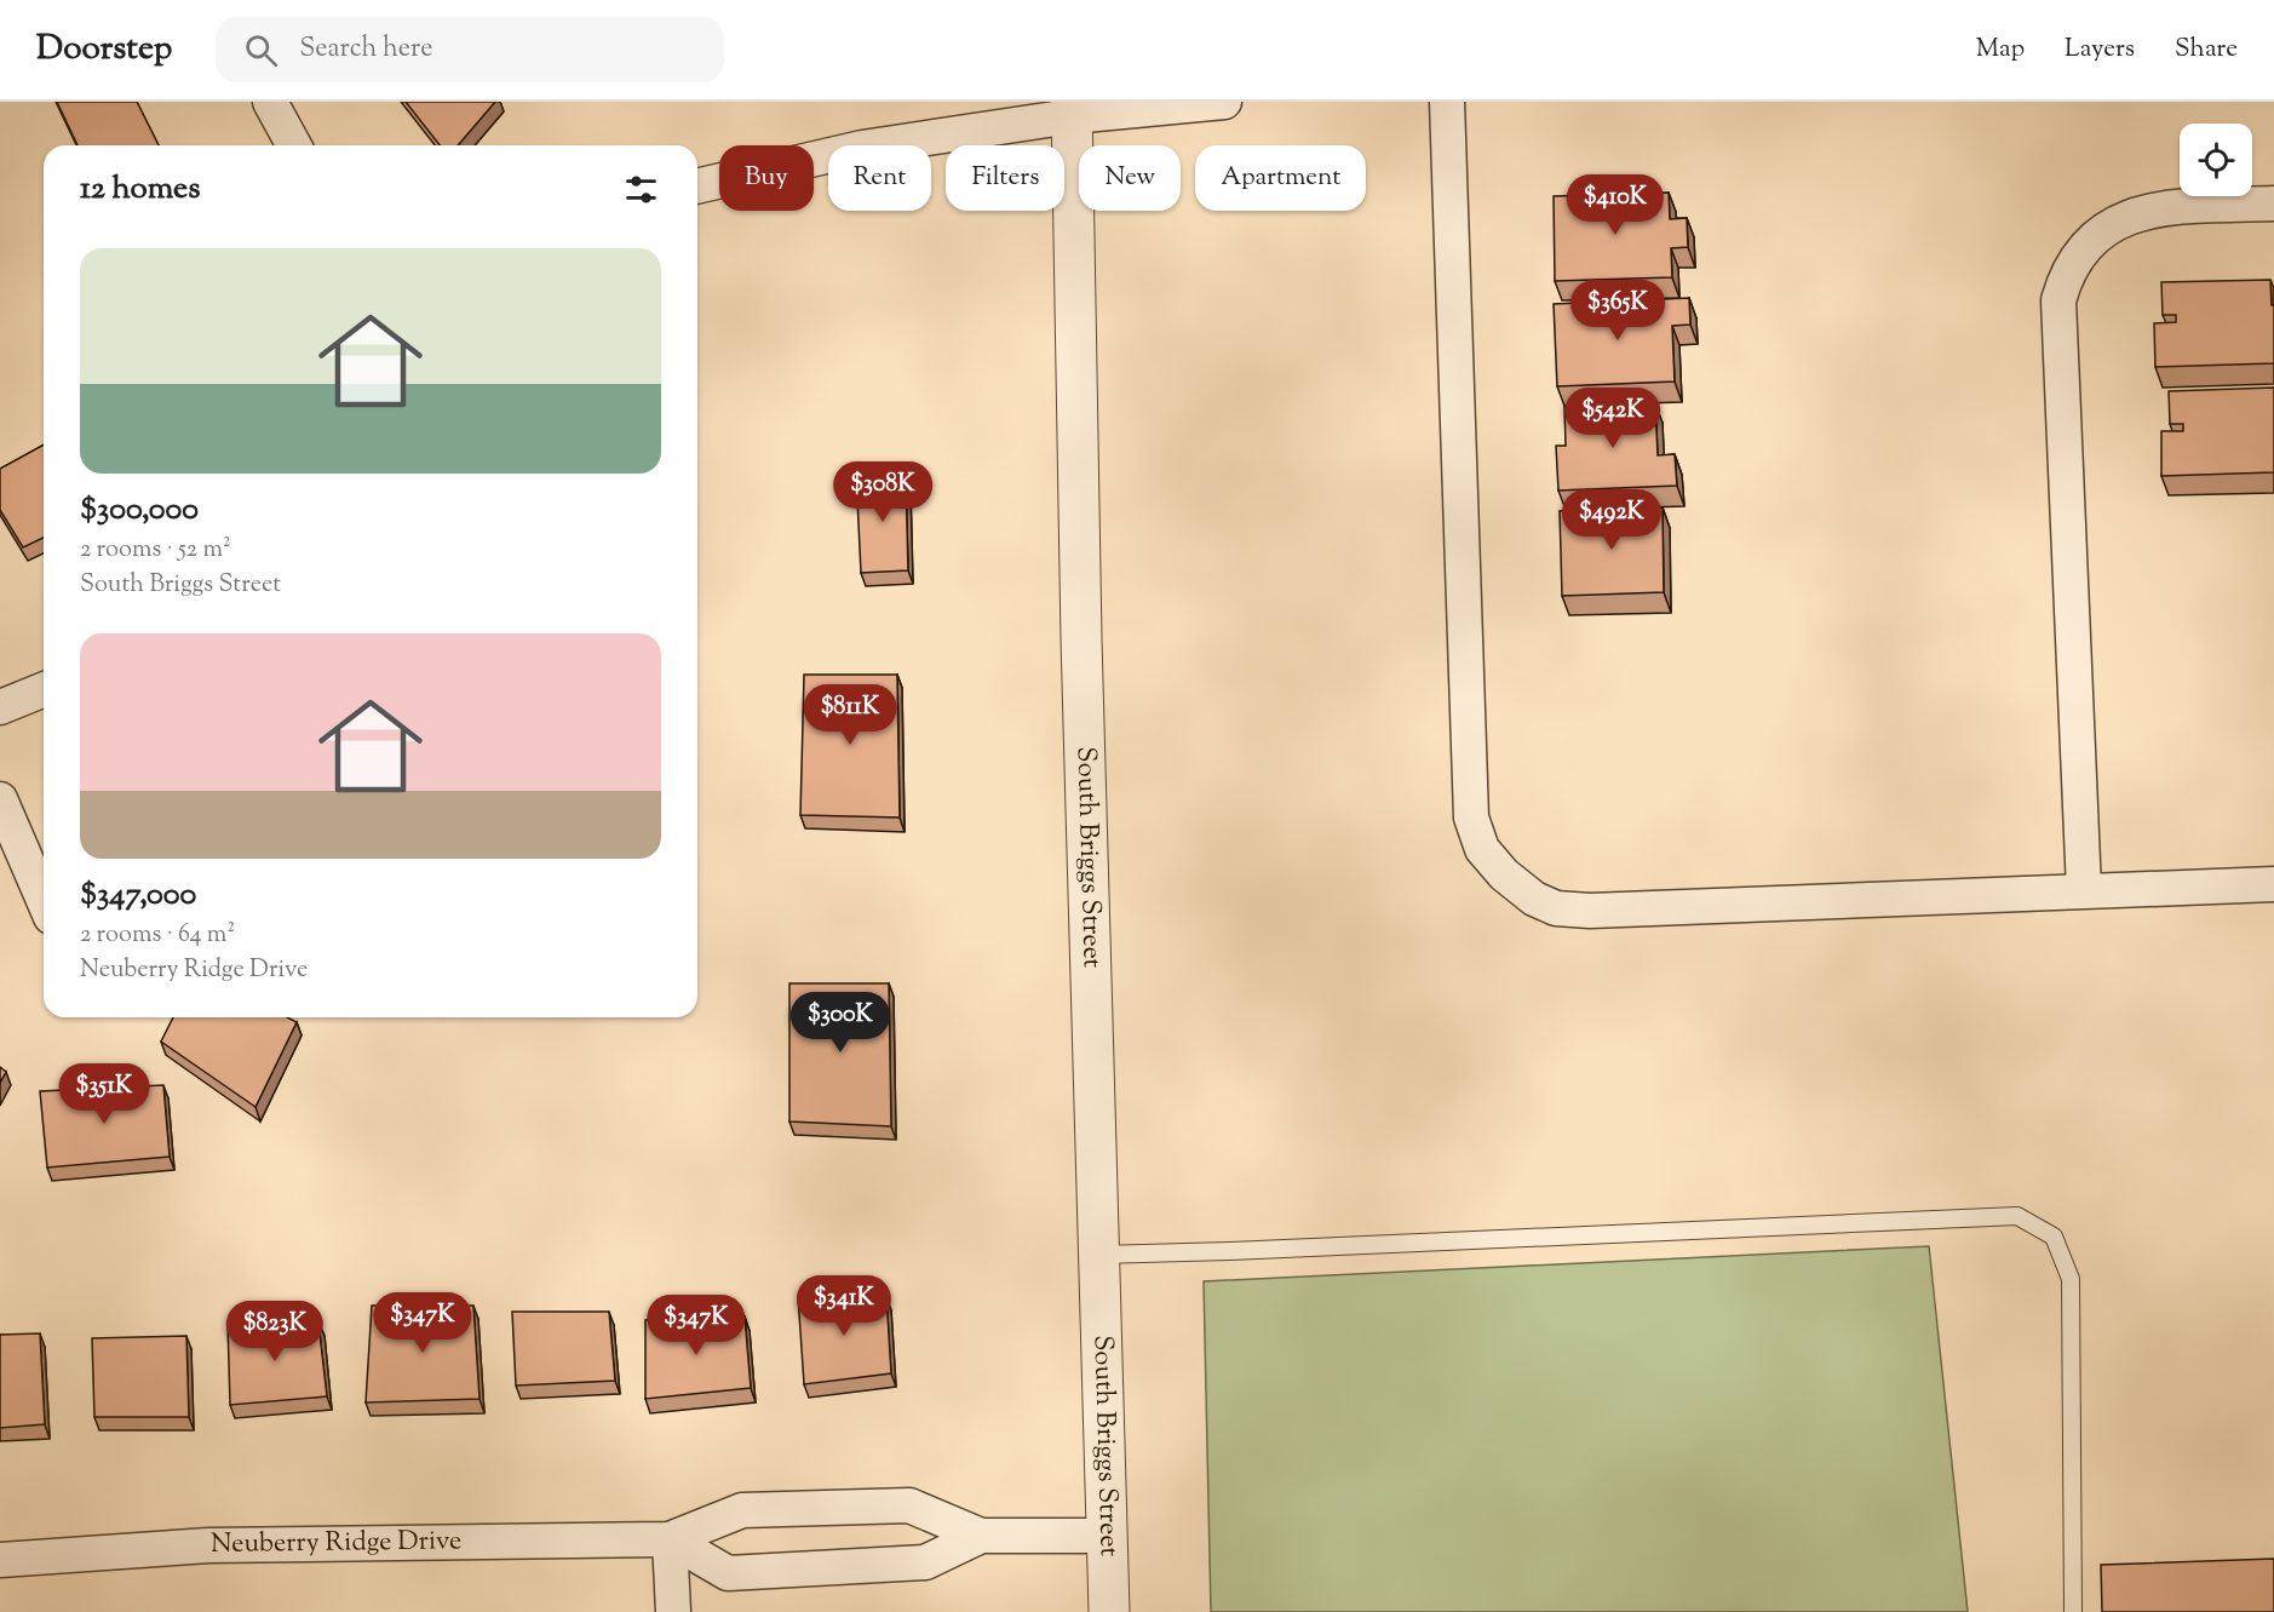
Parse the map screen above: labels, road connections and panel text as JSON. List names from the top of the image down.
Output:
{
  "streets": {
    "street": ["South Briggs Street", "Neuberry Ridge Drive"]
  },
  "crossings": [
    ["South Briggs Street", "Neuberry Ridge Drive"]
  ],
  "page": {
    "header": "Doorstep",
    "search": "Search here",
    "nav": ["Map", "Layers", "Share"],
    "chip": [
      "Buy",
      "Rent",
      "Filters",
      "New",
      "Apartment"
    ],
    "heading": "12 homes",
    "price": [
      "$410K",
      "$365K",
      "$542K",
      "$308K",
      "$492K",
      "$811K",
      "$300K",
      "$351K",
      "$341K",
      "$347K",
      "$347K",
      "$823K"
    ],
    "list": [
      {
        "name": "$300,000",
        "note": "2 rooms · 52 m² · South Briggs Street"
      },
      {
        "name": "$347,000",
        "note": "2 rooms · 64 m² · Neuberry Ridge Drive"
      }
    ]
  }
}
